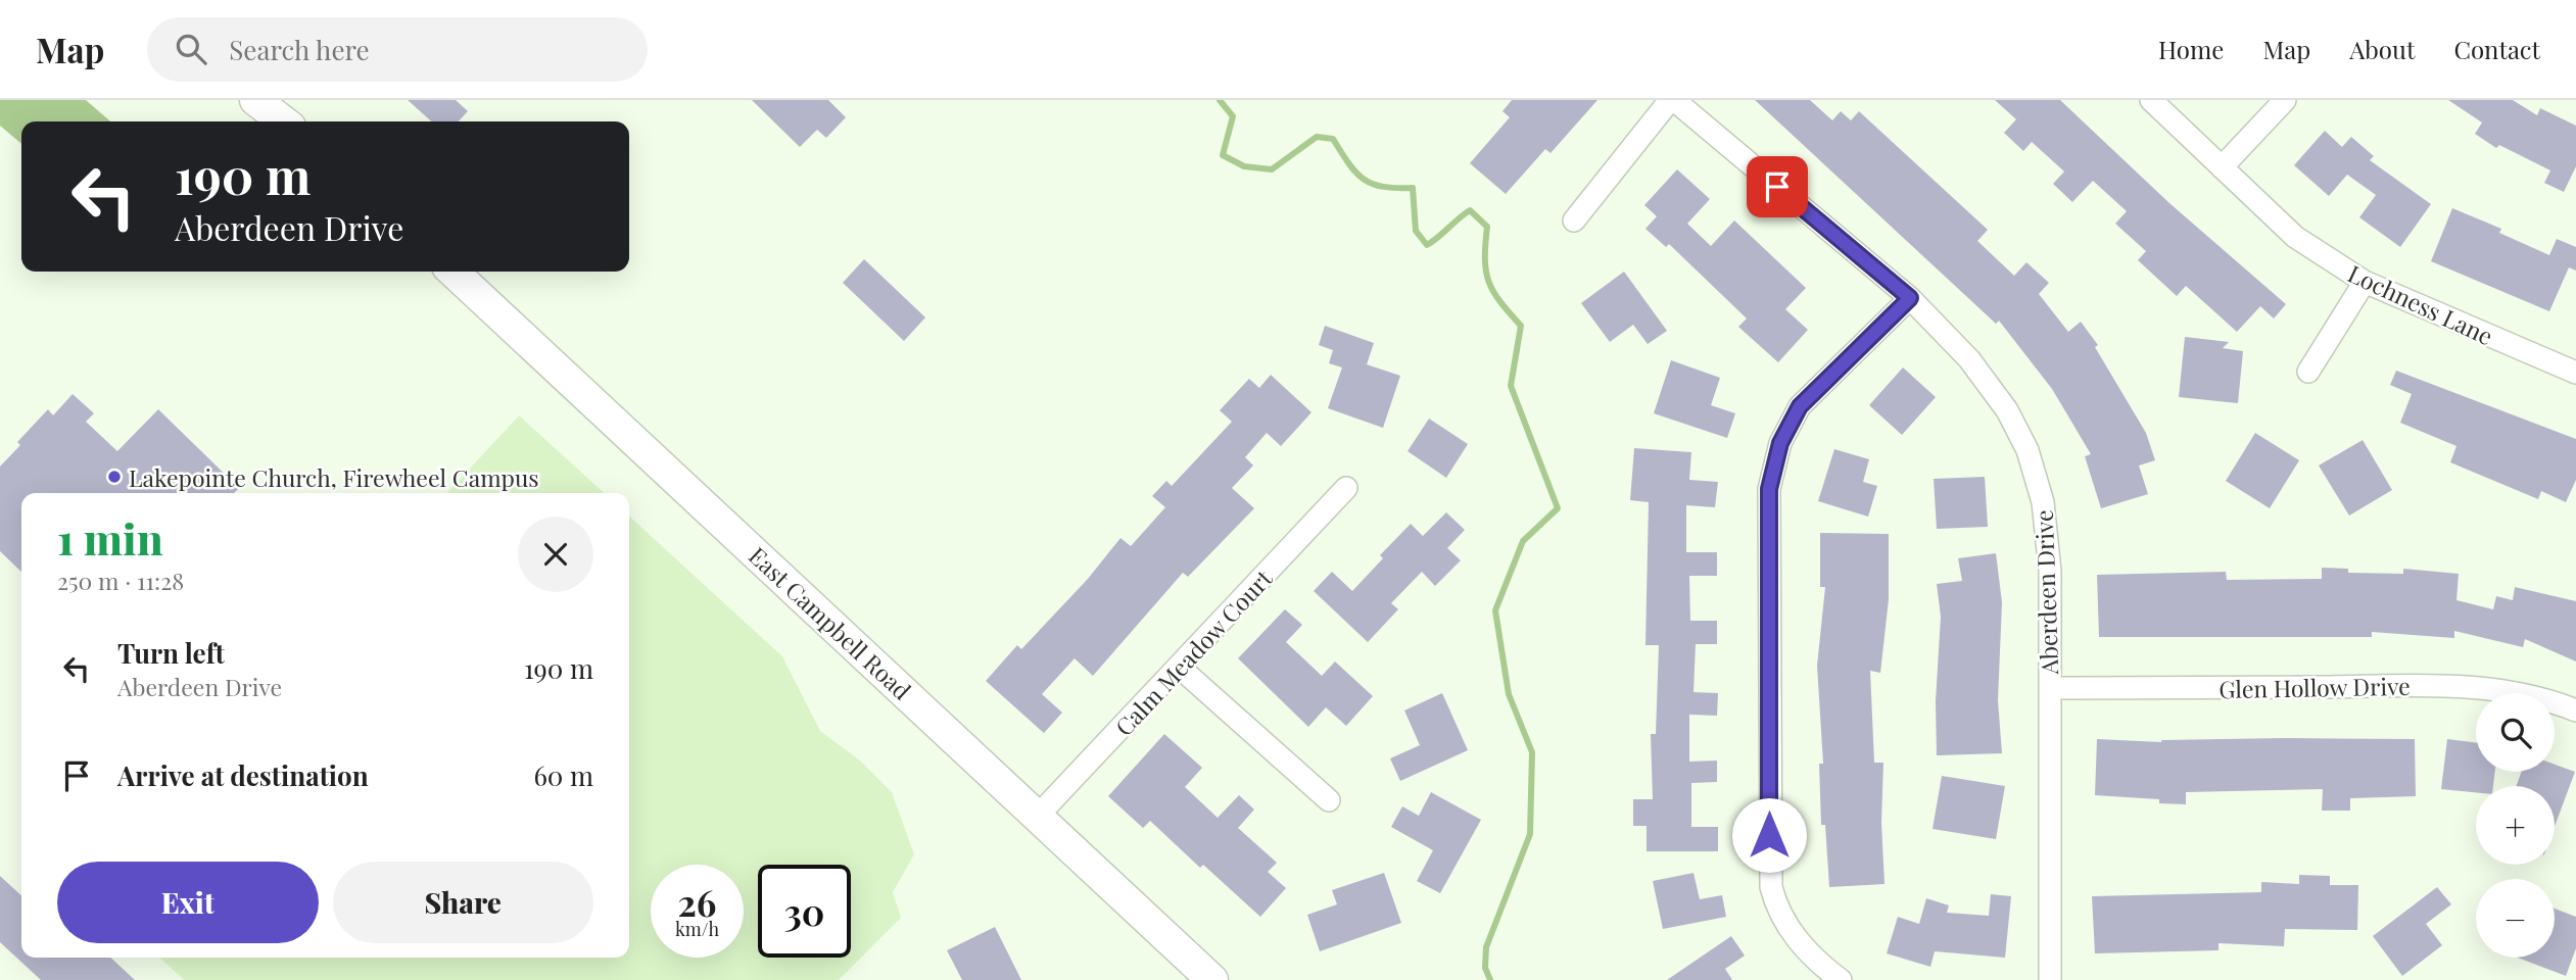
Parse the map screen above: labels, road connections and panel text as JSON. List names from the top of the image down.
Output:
{
  "streets": {
    "main road": ["East Campbell Road"],
    "street": [
      "Lochness Lane",
      "Aberdeen Drive",
      "Calm Meadow Court",
      "Glen Hollow Drive"
    ]
  },
  "crossings": [
    ["Aberdeen Drive", "Glen Hollow Drive"],
    ["East Campbell Road", "Calm Meadow Court"]
  ],
  "places": ["Lakepointe Church, Firewheel Campus"],
  "page": {
    "header": "Map",
    "search": "Search here",
    "nav": [
      "Home",
      "Map",
      "About",
      "Contact"
    ],
    "turn": ["190 m", "Aberdeen Drive"],
    "heading": ["1 min", "250 m · 11:28"],
    "list": [
      {
        "name": "Turn left",
        "note": "Aberdeen Drive",
        "value": "190 m"
      },
      {
        "name": "Arrive at destination",
        "value": "60 m"
      }
    ],
    "map_buttons": ["+", "−"],
    "buttons": ["Exit", "Share"],
    "speed": "26 km/h",
    "limit": "30"
  }
}
